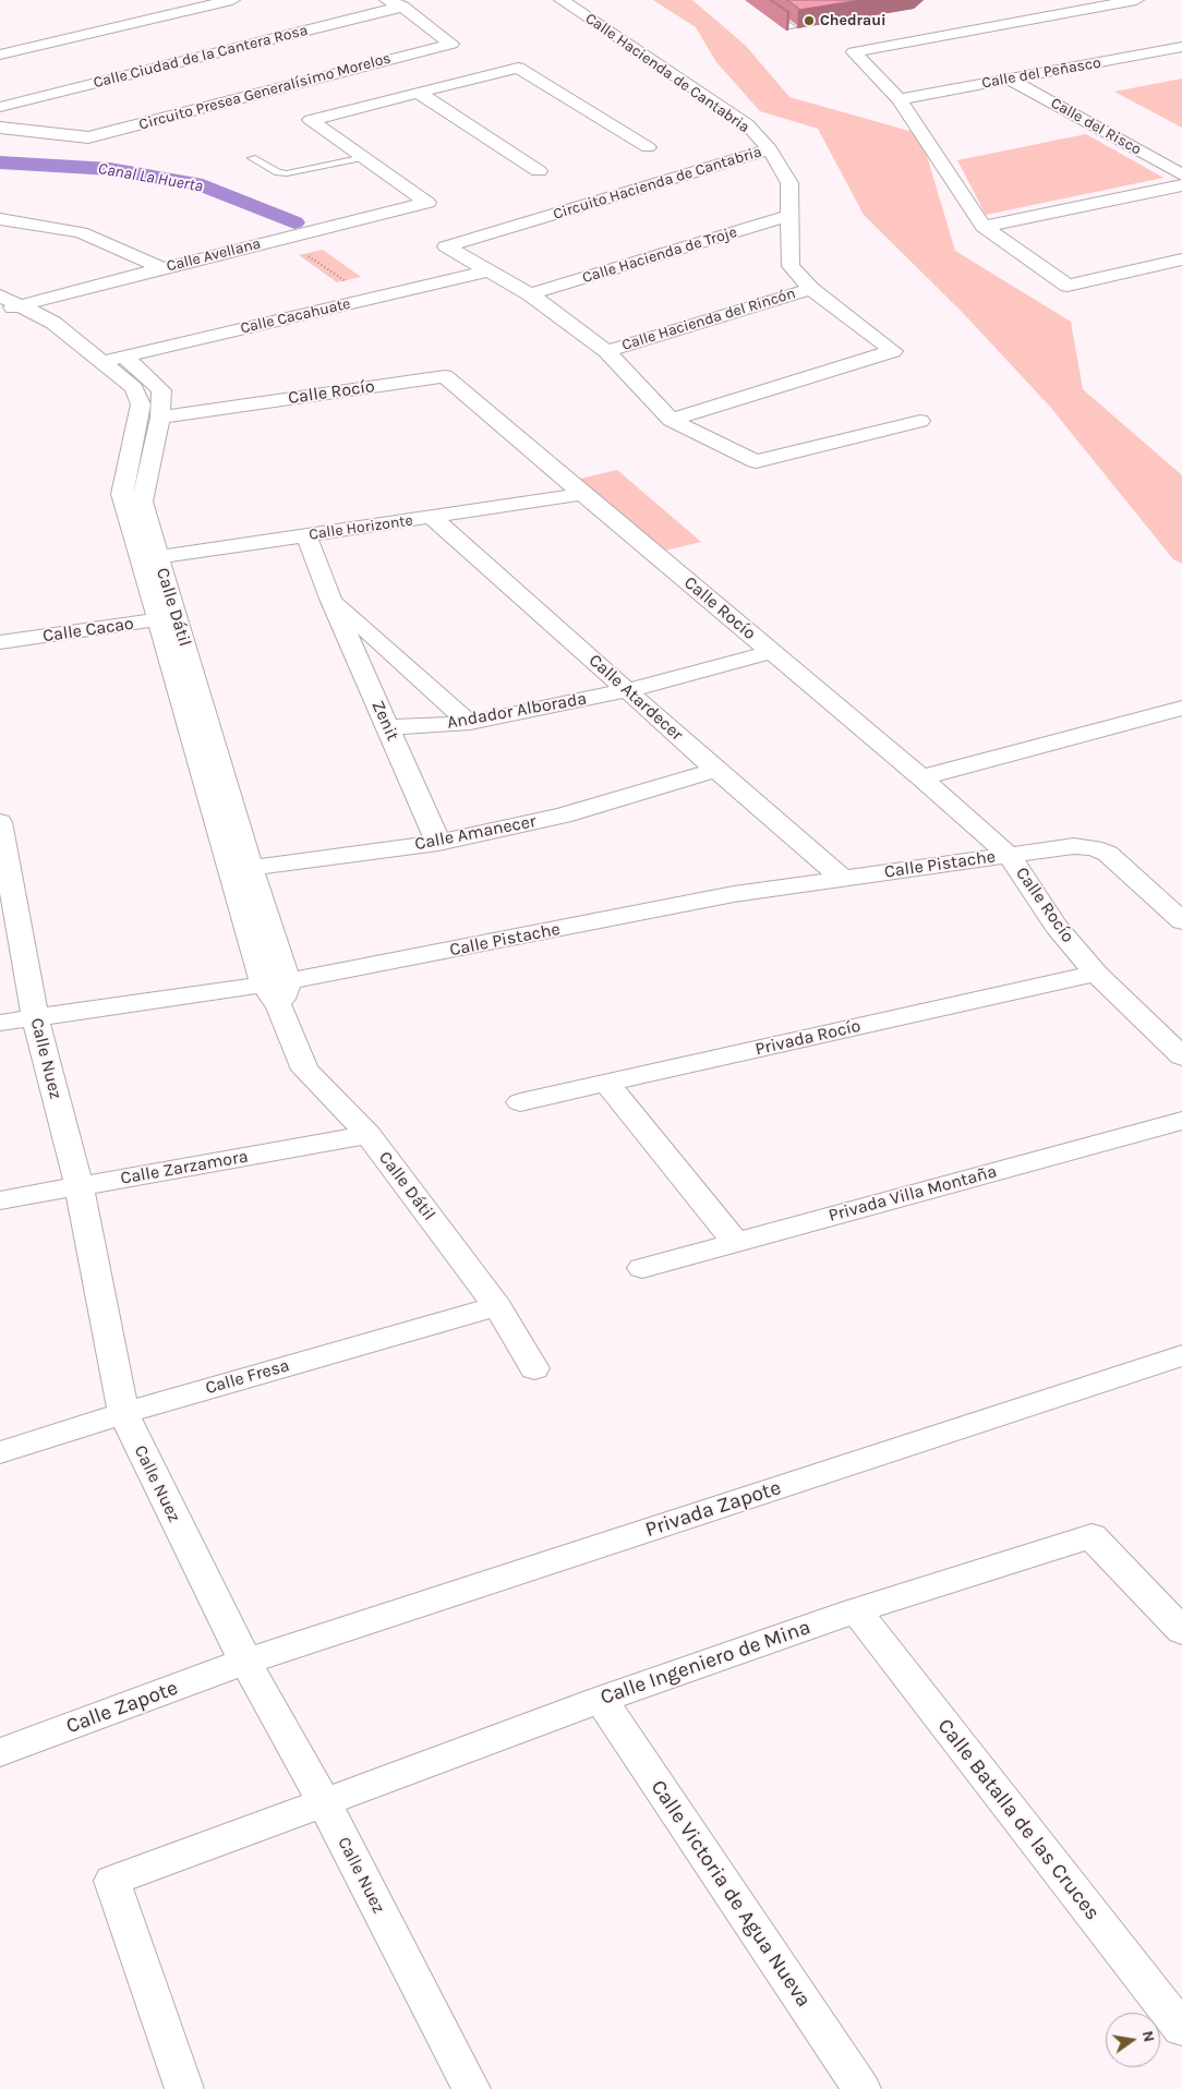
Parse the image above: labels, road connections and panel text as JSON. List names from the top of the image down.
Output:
{
  "streets": {
    "street": [
      "Calle Ciudad de la Cantera Rosa",
      "Calle Hacienda de Cantabria",
      "Calle del Peñasco",
      "Circuito Presea Generalísimo Morelos",
      "Calle del Risco",
      "Circuito Hacienda de Cantabria",
      "Calle Avellana",
      "Calle Hacienda de Troje",
      "Calle Cacahuate",
      "Calle Hacienda del Rincón",
      "Calle Rocío",
      "Calle Horizonte",
      "Calle Dátil",
      "Calle Cacao",
      "Calle Atardecer",
      "Andador Alborada",
      "Zenit",
      "Calle Amanecer",
      "Calle Pistache",
      "Privada Rocío",
      "Calle Nuez",
      "Calle Zarzamora",
      "Privada Villa Montaña",
      "Calle Fresa",
      "Privada Zapote",
      "Calle Ingeniero de Mina",
      "Calle Zapote",
      "Calle Batalla de las Cruces",
      "Calle Victoria de Agua Nueva"
    ]
  },
  "crossings": [
    ["Calle Ciudad de la Cantera Rosa", "Circuito Presea Generalísimo Morelos"],
    ["Calle Hacienda de Cantabria", "Circuito Hacienda de Cantabria"],
    ["Calle del Peñasco", "Calle del Risco"],
    ["Circuito Hacienda de Cantabria", "Calle Hacienda de Troje"],
    ["Circuito Hacienda de Cantabria", "Calle Cacahuate"],
    ["Circuito Hacienda de Cantabria", "Calle Hacienda del Rincón"],
    ["Calle Avellana", "Calle Dátil"],
    ["Calle Cacahuate", "Calle Dátil"],
    ["Calle Rocío", "Calle Horizonte"],
    ["Calle Rocío", "Calle Dátil"],
    ["Calle Rocío", "Andador Alborada"],
    ["Calle Rocío", "Calle Pistache"],
    ["Calle Rocío", "Privada Rocío"],
    ["Calle Horizonte", "Calle Dátil"],
    ["Calle Horizonte", "Calle Atardecer"],
    ["Calle Horizonte", "Zenit"],
    ["Calle Dátil", "Calle Cacao"],
    ["Calle Dátil", "Calle Amanecer"],
    ["Calle Dátil", "Calle Pistache"],
    ["Calle Dátil", "Calle Zarzamora"],
    ["Calle Dátil", "Calle Fresa"],
    ["Calle Atardecer", "Andador Alborada"],
    ["Calle Atardecer", "Calle Amanecer"],
    ["Calle Atardecer", "Calle Pistache"],
    ["Andador Alborada", "Zenit"],
    ["Zenit", "Calle Amanecer"],
    ["Calle Pistache", "Calle Nuez"],
    ["Calle Nuez", "Calle Zarzamora"],
    ["Calle Nuez", "Calle Fresa"],
    ["Calle Nuez", "Privada Zapote"],
    ["Calle Nuez", "Calle Ingeniero de Mina"],
    ["Calle Nuez", "Calle Zapote"],
    ["Privada Zapote", "Calle Zapote"],
    ["Calle Ingeniero de Mina", "Calle Batalla de las Cruces"],
    ["Calle Ingeniero de Mina", "Calle Victoria de Agua Nueva"]
  ],
  "water": ["Canal La Huerta"],
  "places": ["Chedraui"],
  "north": "right"
}
